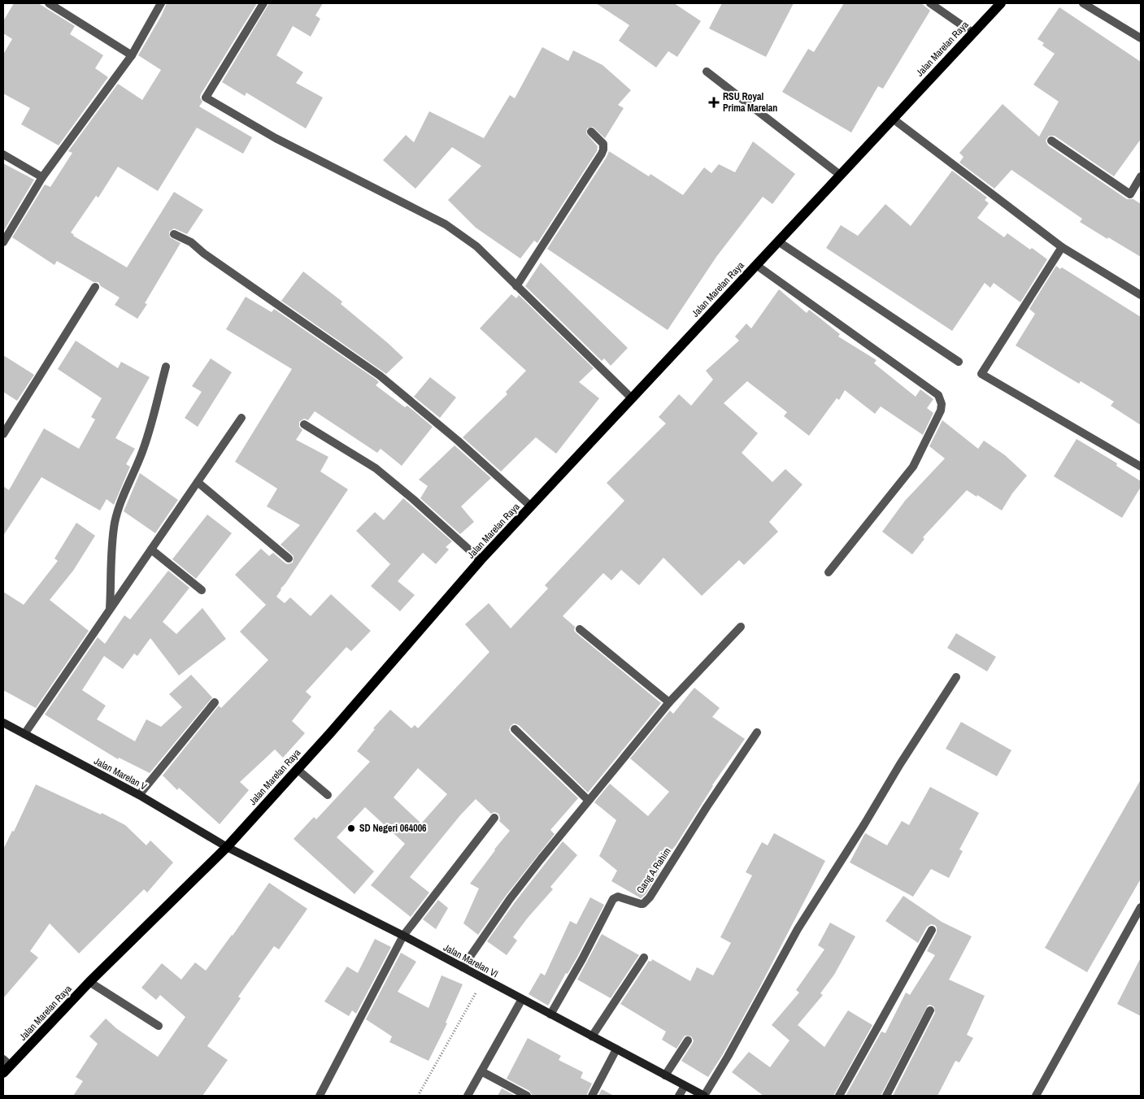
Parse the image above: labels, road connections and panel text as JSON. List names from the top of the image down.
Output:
{
  "streets": {
    "main road": ["Jalan Marelan Raya"],
    "street": ["Jalan Marelan V", "Gang A.Rahim", "Jalan Marelan VI"]
  },
  "crossings": [
    ["Jalan Marelan Raya", "Jalan Marelan V"],
    ["Jalan Marelan Raya", "Jalan Marelan VI"],
    ["Jalan Marelan V", "Jalan Marelan VI"],
    ["Gang A.Rahim", "Jalan Marelan VI"]
  ],
  "places": {
    "health": ["RSU Royal Prima Marelan"],
    "other": ["SD Negeri 064006"]
  }
}
